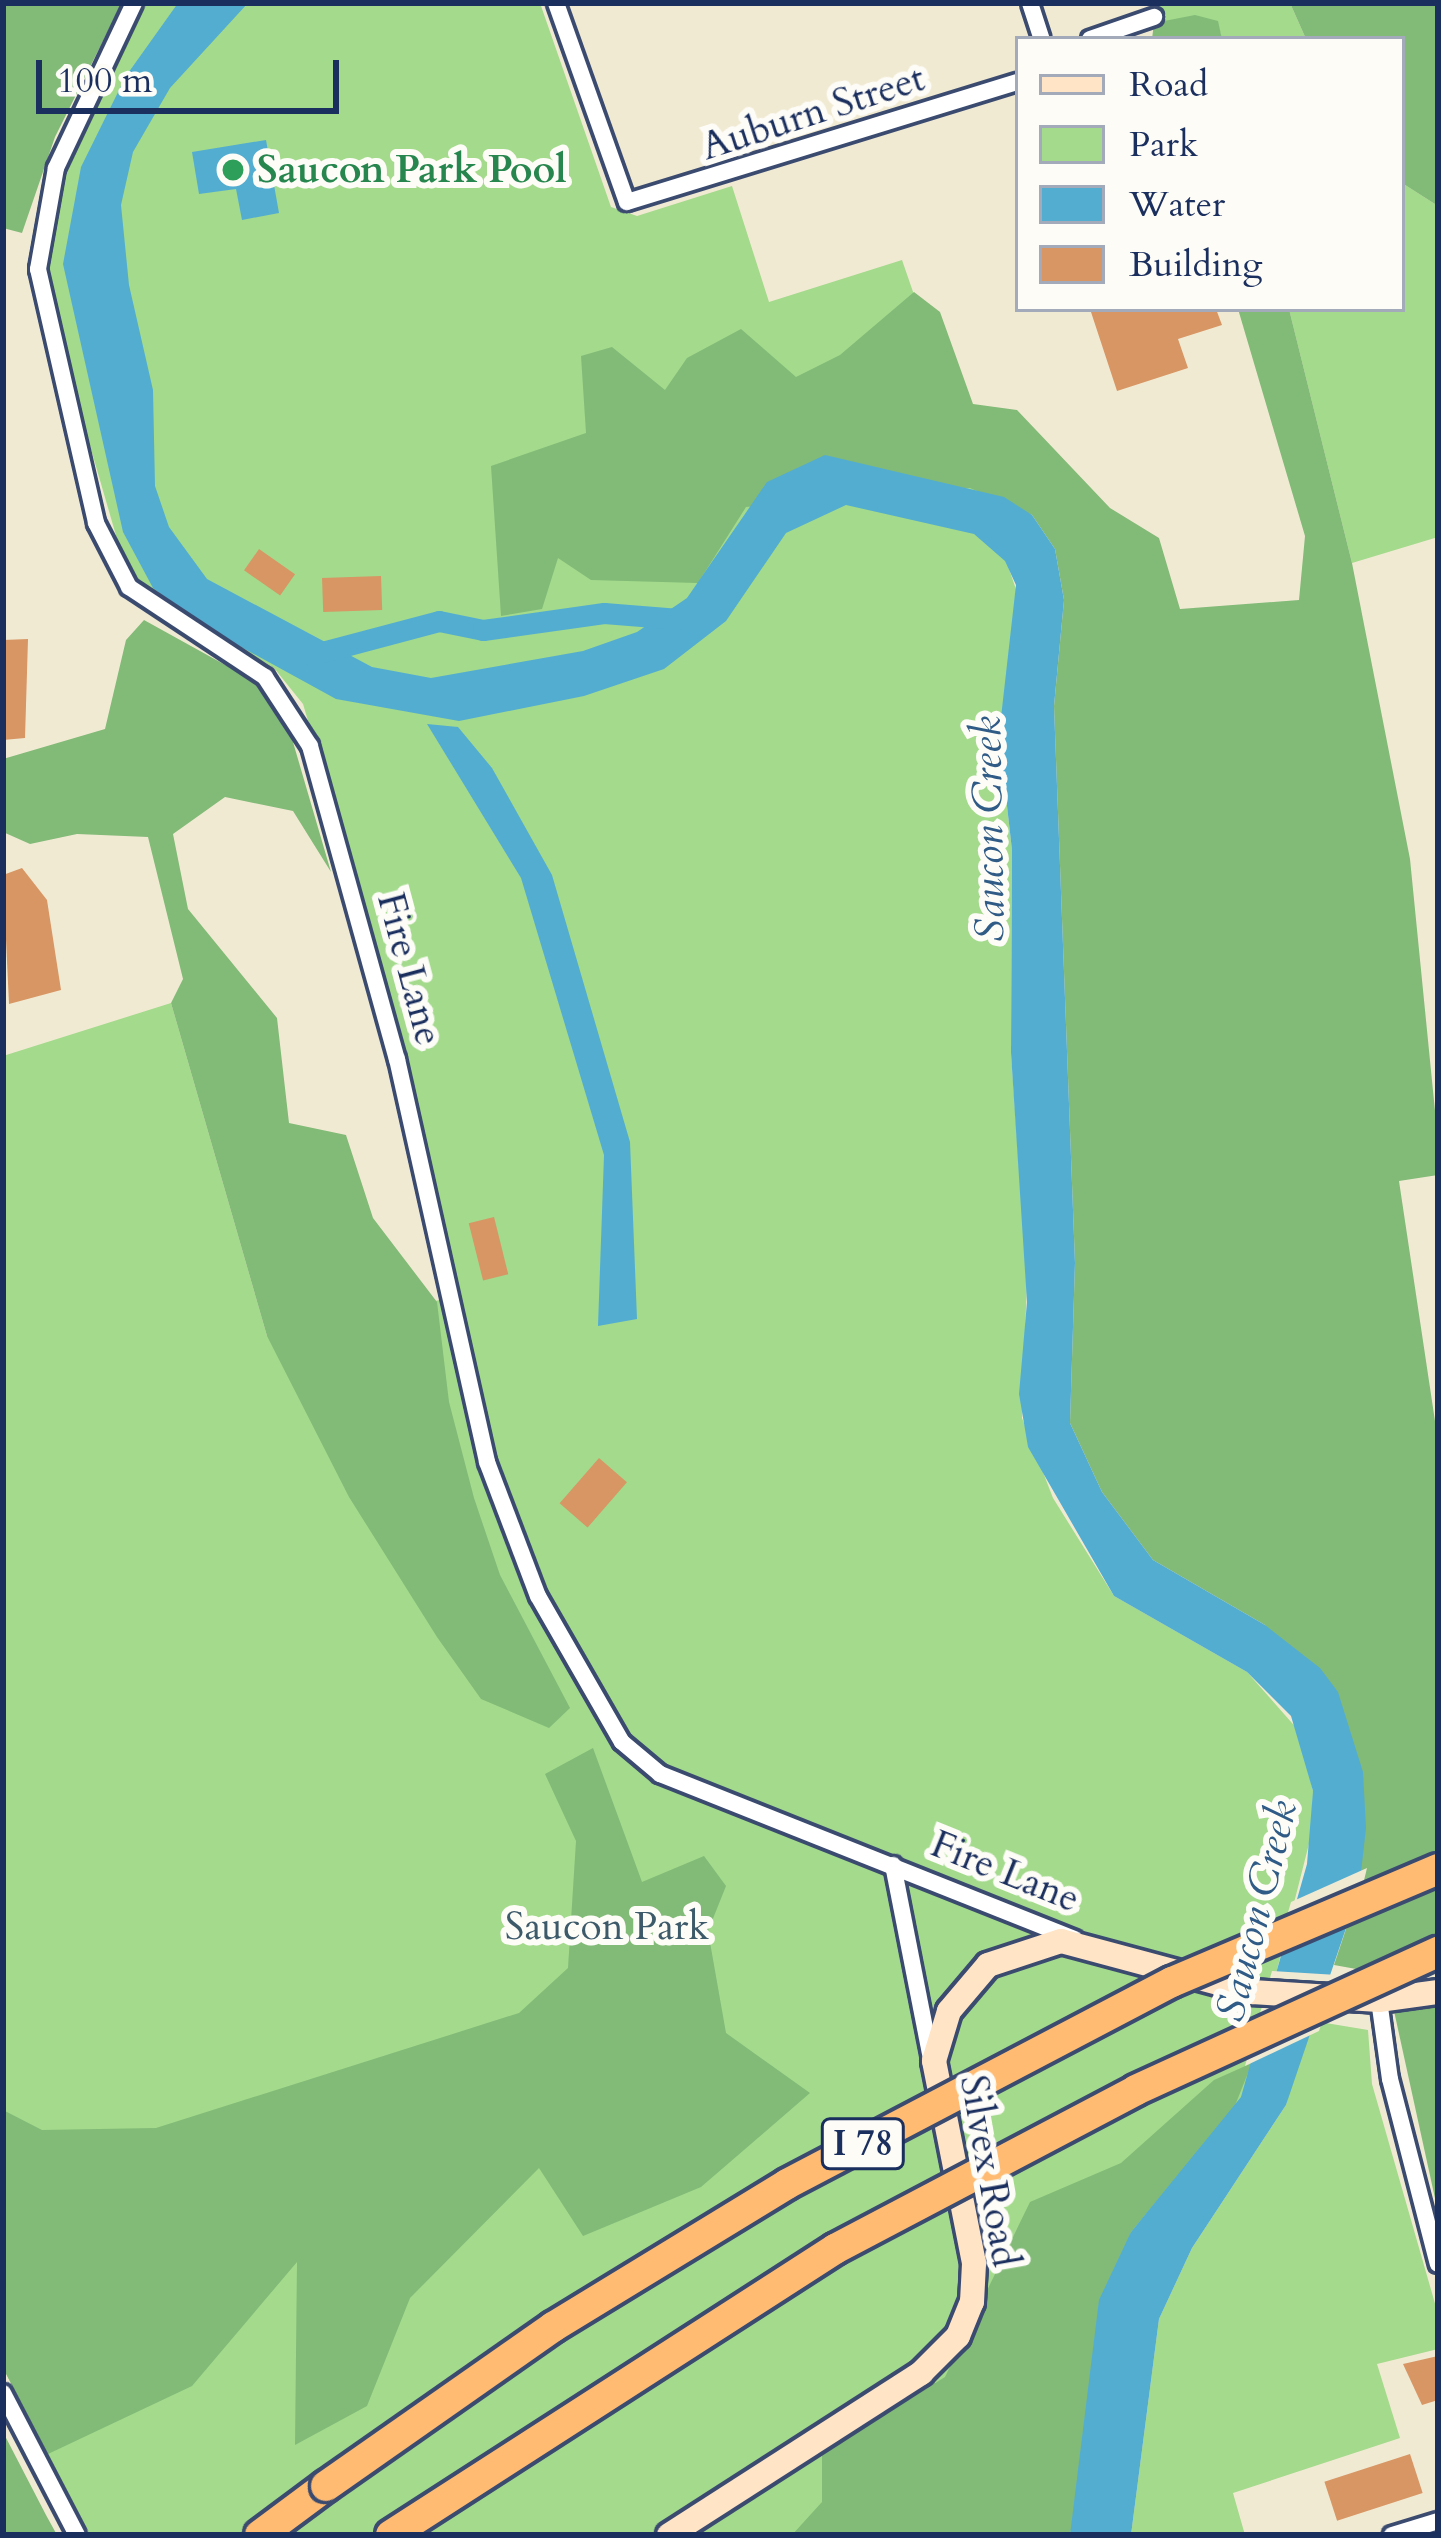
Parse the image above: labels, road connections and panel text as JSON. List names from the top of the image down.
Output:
{
  "streets": {
    "highway": ["I 78"],
    "street": ["Auburn Street", "Fire Lane", "Silvex Road"]
  },
  "crossings": [
    ["Fire Lane", "Silvex Road"]
  ],
  "water": ["Saucon Creek"],
  "parks": ["Saucon Park"],
  "places": ["Saucon Park Pool"],
  "legend": [
    "Road",
    "Park",
    "Water",
    "Building"
  ],
  "scale_bar": "100 m"
}
